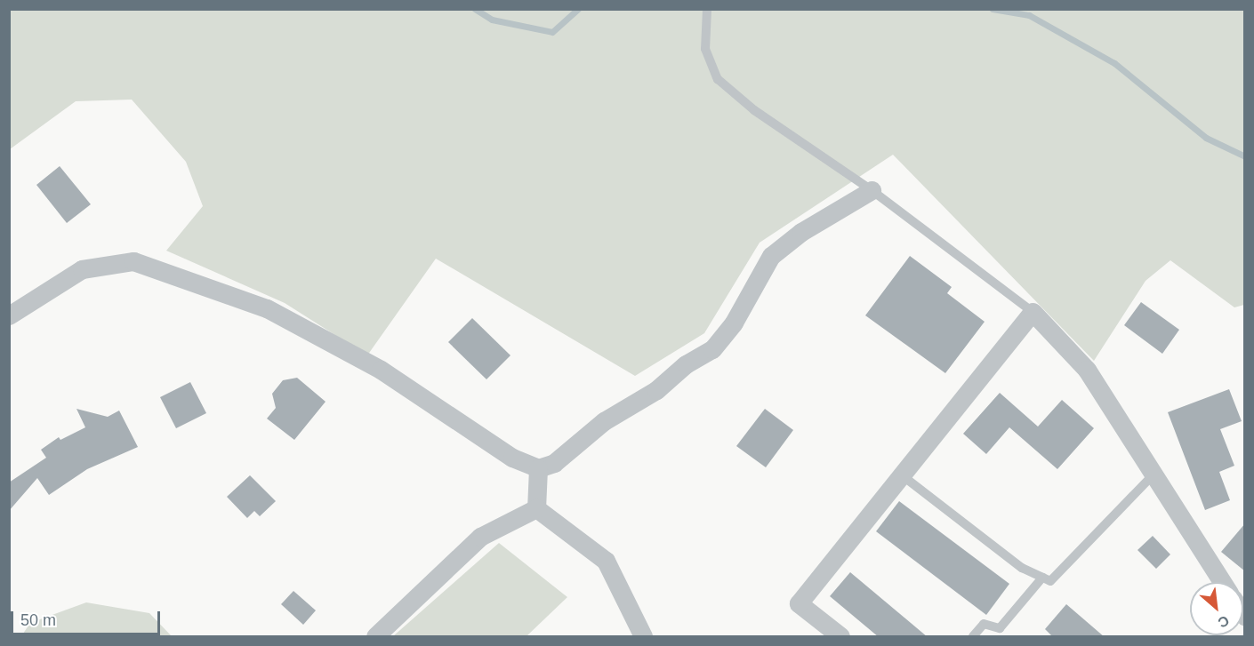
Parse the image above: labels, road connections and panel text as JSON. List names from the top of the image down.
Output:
{
  "scale_bar": "50 m",
  "north": "bottom right"
}
